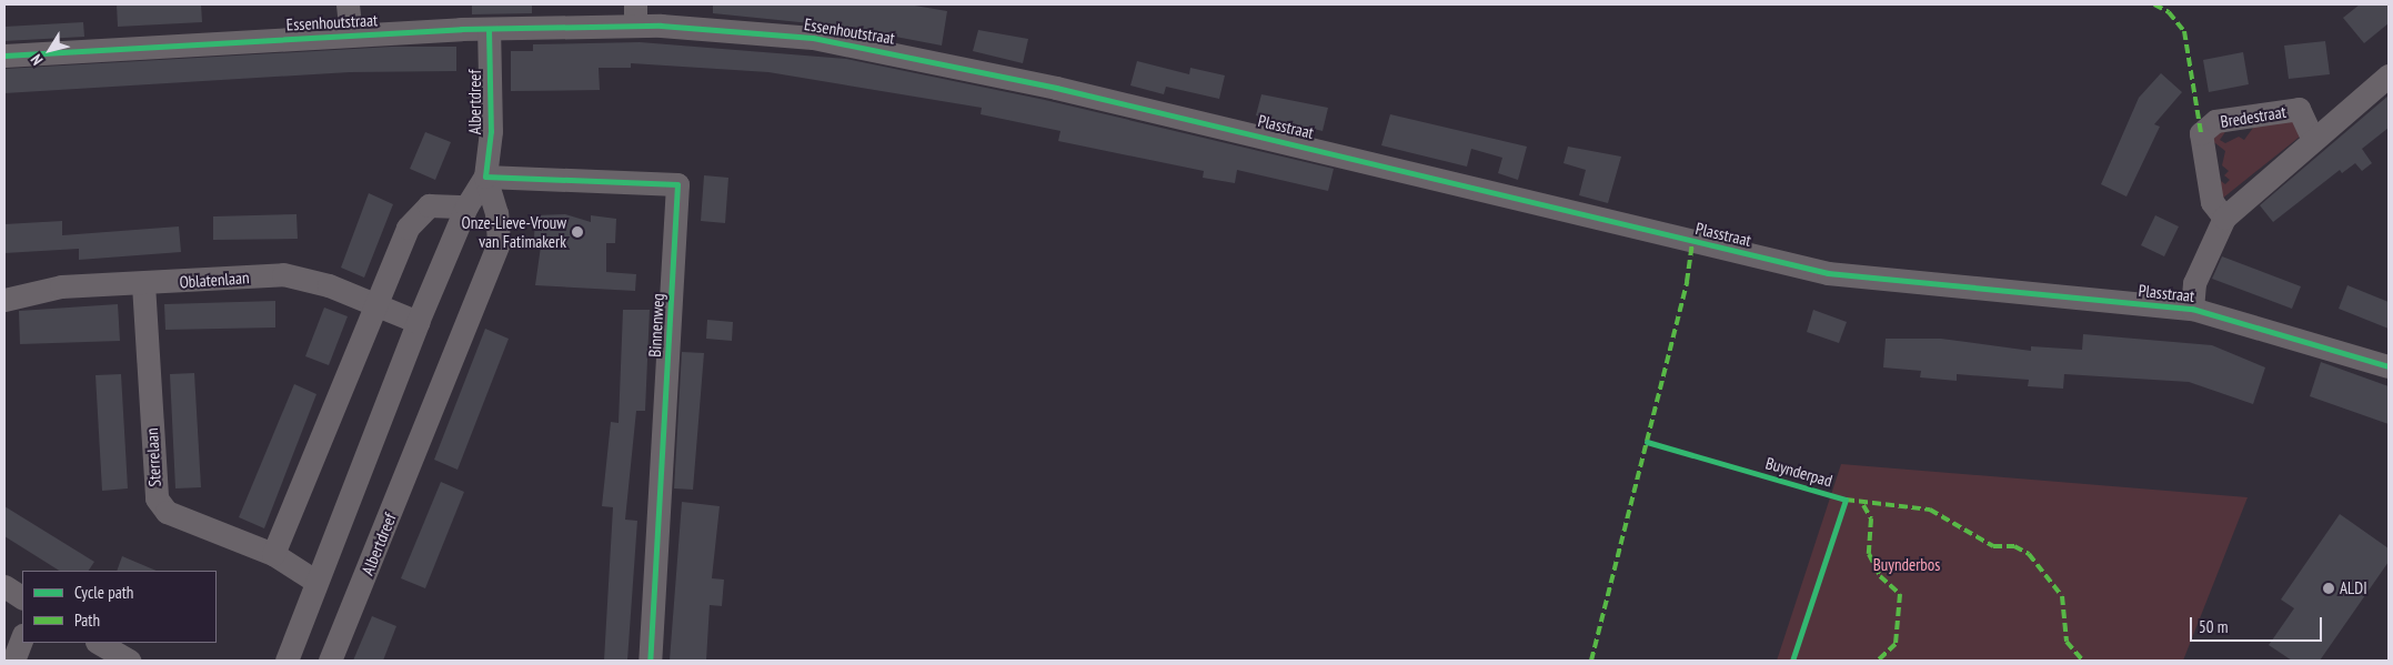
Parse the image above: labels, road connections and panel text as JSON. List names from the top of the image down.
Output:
{
  "streets": {
    "street": [
      "Essenhoutstraat",
      "Albertdreef",
      "Bredestraat",
      "Plasstraat",
      "Oblatenlaan",
      "Binnenweg",
      "Sterrelaan"
    ],
    "cycle path": ["Buynderpad"]
  },
  "crossings": [
    ["Essenhoutstraat", "Albertdreef"],
    ["Essenhoutstraat", "Plasstraat"],
    ["Albertdreef", "Oblatenlaan"],
    ["Albertdreef", "Binnenweg"],
    ["Oblatenlaan", "Sterrelaan"]
  ],
  "parks": ["Buynderbos"],
  "places": ["Onze-Lieve-Vrouw van Fatimakerk", "ALDI"],
  "legend": ["Cycle path", "Path"],
  "scale_bar": "50 m",
  "north": "bottom left"
}
